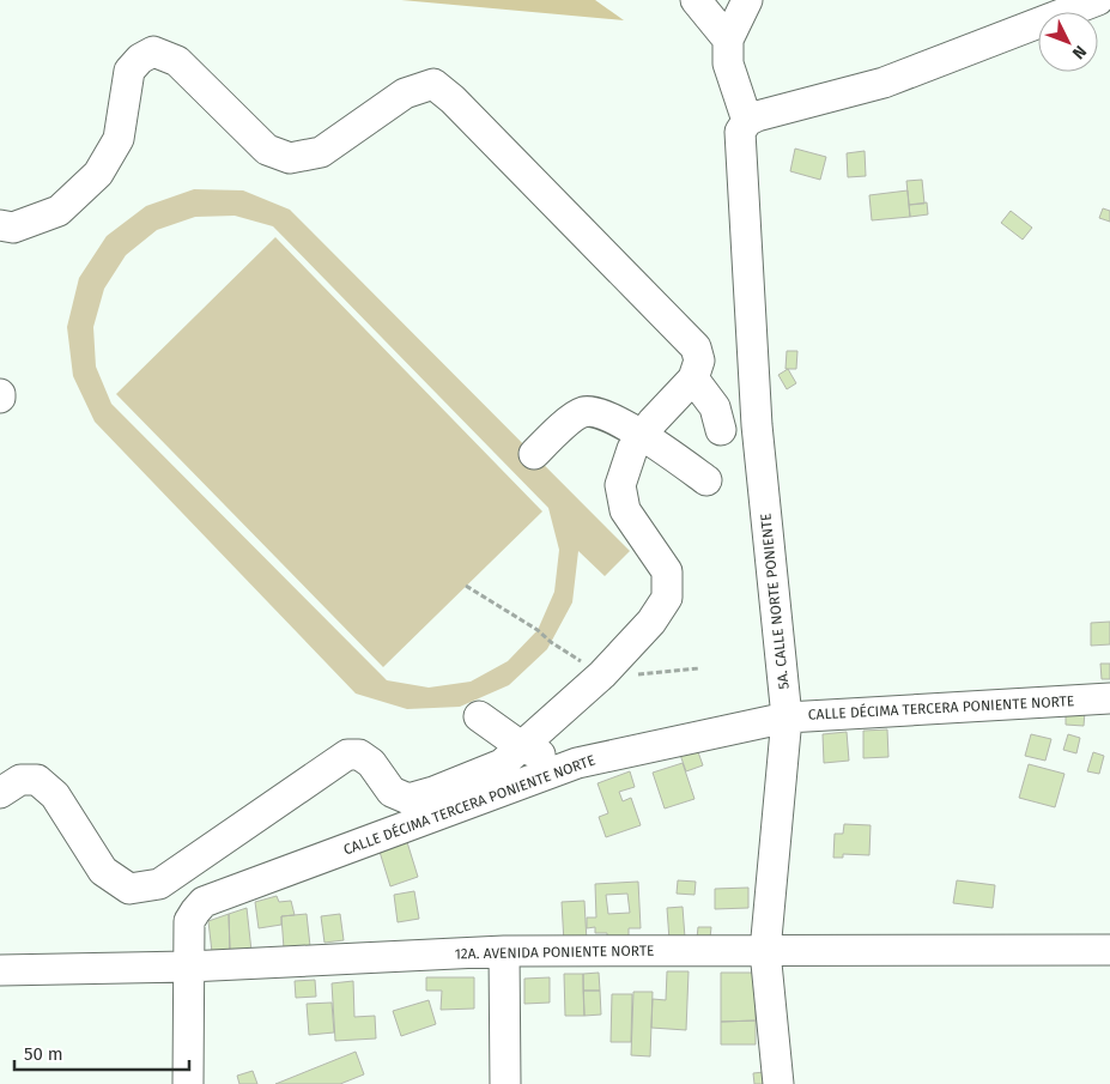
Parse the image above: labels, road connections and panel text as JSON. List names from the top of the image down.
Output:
{
  "streets": {
    "street": ["5A. CALLE NORTE PONIENTE", "CALLE DÉCIMA TERCERA PONIENTE NORTE", "12A. AVENIDA PONIENTE NORTE"]
  },
  "crossings": [
    ["5A. CALLE NORTE PONIENTE", "CALLE DÉCIMA TERCERA PONIENTE NORTE"],
    ["5A. CALLE NORTE PONIENTE", "12A. AVENIDA PONIENTE NORTE"],
    ["CALLE DÉCIMA TERCERA PONIENTE NORTE", "12A. AVENIDA PONIENTE NORTE"]
  ],
  "scale_bar": "50 m",
  "north": "bottom right"
}
